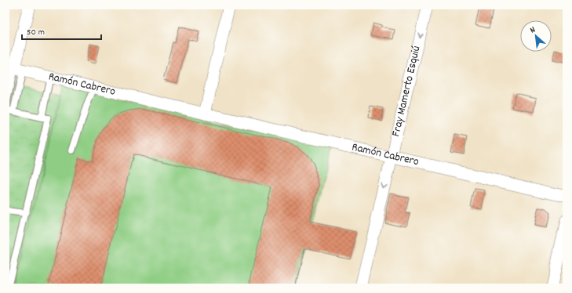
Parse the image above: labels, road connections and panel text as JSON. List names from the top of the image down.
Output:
{
  "streets": {
    "street": ["Ramón Cabrero", "Fray Mamerto Esquiú"]
  },
  "crossings": [
    ["Ramón Cabrero", "Fray Mamerto Esquiú"]
  ],
  "one_way": ["Fray Mamerto Esquiú"],
  "scale_bar": "50 m",
  "north": "top left"
}
